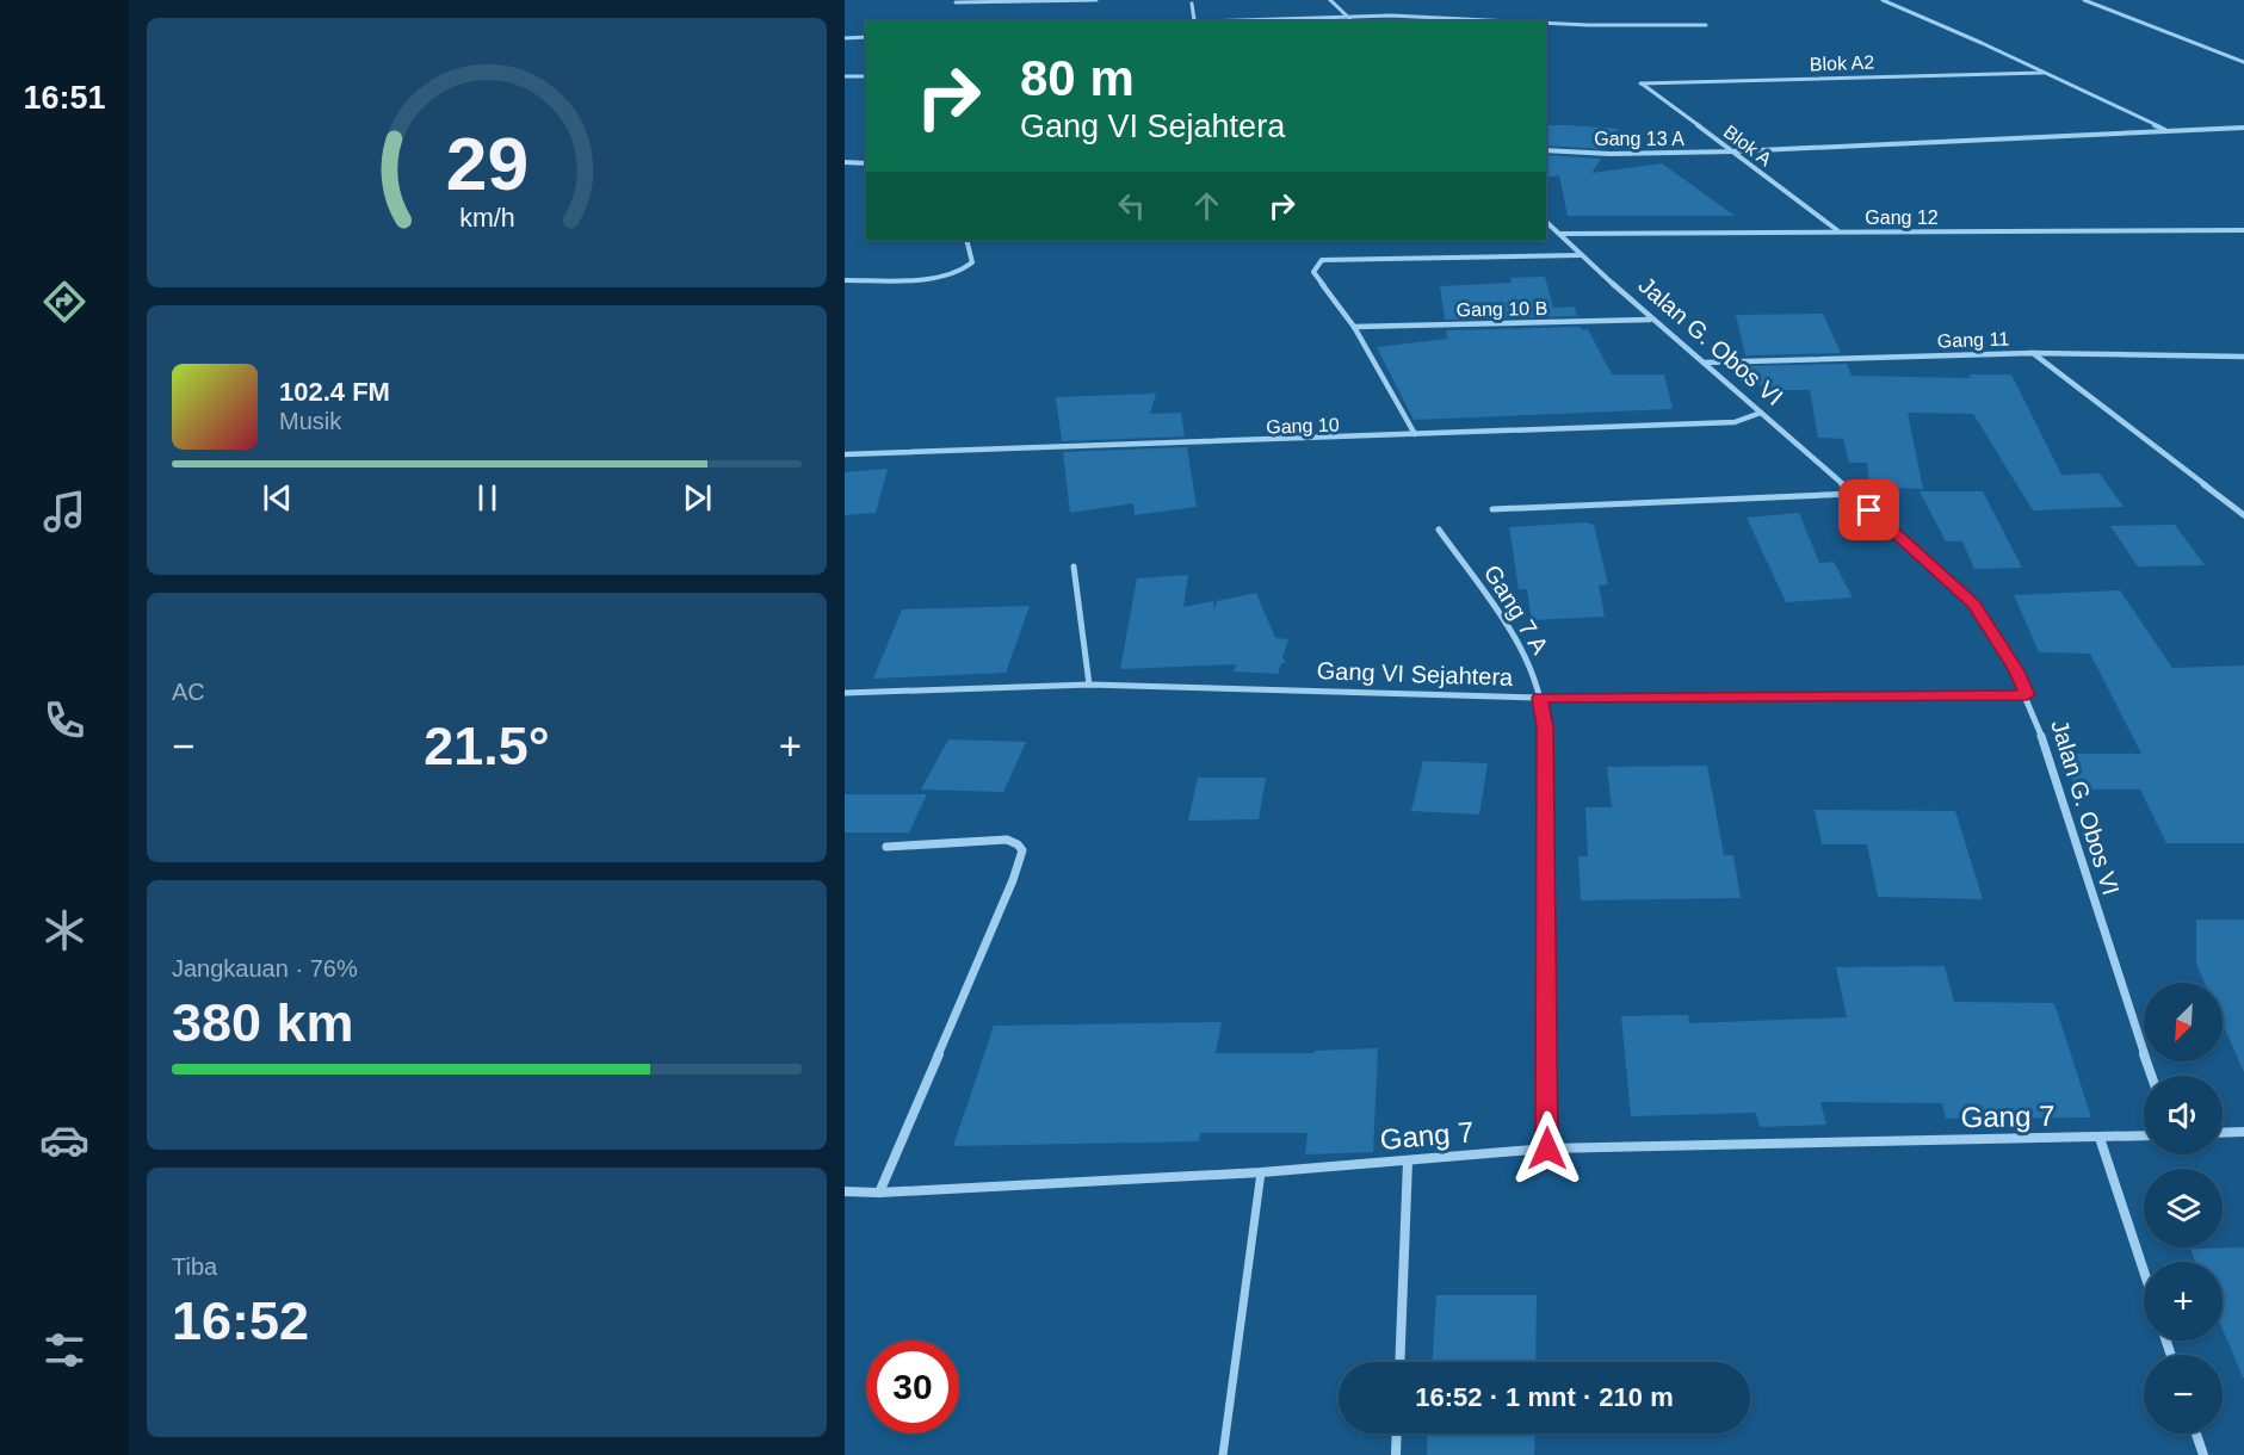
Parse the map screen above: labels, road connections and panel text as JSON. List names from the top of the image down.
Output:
{
  "streets": {
    "street": [
      "Blok A2",
      "Gang 13 A",
      "Blok A",
      "Gang 12",
      "Gang 10 B",
      "Gang 11",
      "Jalan G. Obos VI",
      "Gang 10",
      "Gang 7 A",
      "Gang VI Sejahtera",
      "Gang 7"
    ]
  },
  "crossings": [
    ["Blok A2", "Blok A"],
    ["Gang 13 A", "Blok A"],
    ["Blok A", "Gang 12"],
    ["Gang 12", "Jalan G. Obos VI"],
    ["Gang 10 B", "Jalan G. Obos VI"],
    ["Gang 11", "Jalan G. Obos VI"],
    ["Jalan G. Obos VI", "Gang 10"],
    ["Jalan G. Obos VI", "Gang VI Sejahtera"],
    ["Gang 7 A", "Gang VI Sejahtera"],
    ["Gang 7 A", "Gang 7"]
  ],
  "north": "bottom left",
  "page": {
    "tabs": "16:51",
    "turn": ["80 m", "Gang VI Sejahtera"],
    "song": ["102.4 FM", "Musik"],
    "tile": [
      "AC",
      ["Jangkauan · 76%", "380 km"],
      ["Tiba", "16:52"]
    ],
    "heat": ["−", "21.5°", "+"],
    "map_buttons": ["+", "−"],
    "limit": "30",
    "trip": "16:52 · 1 mnt · 210 m",
    "gauge": ["29", "km/h"]
  }
}
